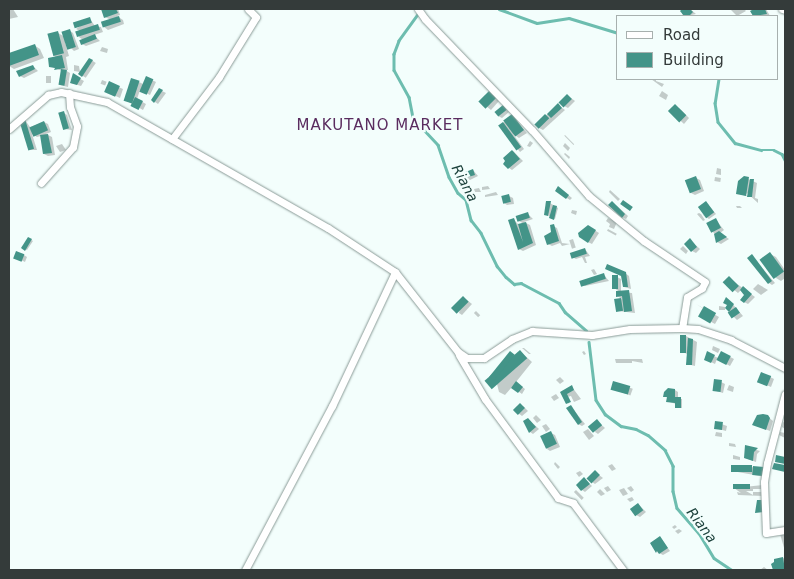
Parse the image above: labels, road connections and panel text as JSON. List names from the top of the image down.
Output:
{
  "districts": ["MAKUTANO MARKET"],
  "water": ["Riana"],
  "legend": ["Road", "Building"]
}
